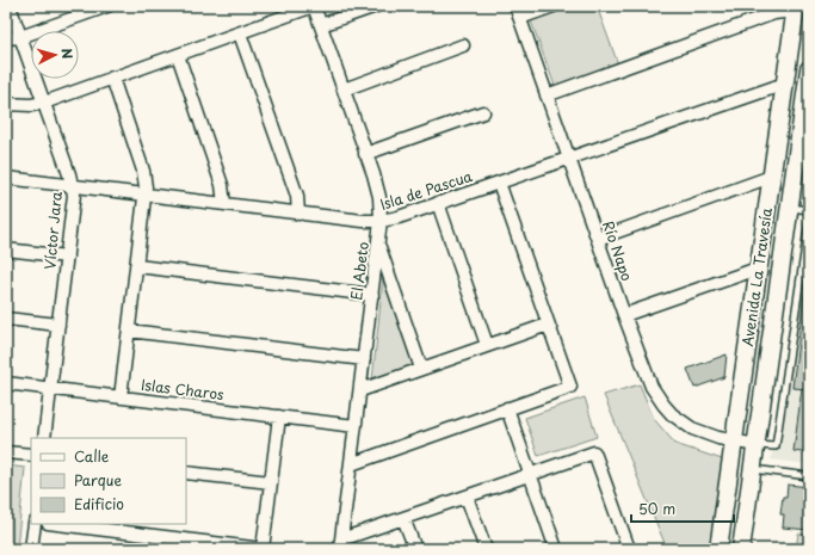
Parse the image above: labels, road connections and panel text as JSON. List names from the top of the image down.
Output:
{
  "streets": {
    "street": [
      "Isla de Pascua",
      "Víctor Jara",
      "Río Napo",
      "El Abeto",
      "Avenida La Travesía",
      "Islas Charos"
    ]
  },
  "crossings": [
    ["Isla de Pascua", "Víctor Jara"],
    ["Isla de Pascua", "Río Napo"],
    ["Isla de Pascua", "El Abeto"],
    ["Isla de Pascua", "Avenida La Travesía"],
    ["Víctor Jara", "Islas Charos"],
    ["Río Napo", "Avenida La Travesía"],
    ["El Abeto", "Islas Charos"]
  ],
  "legend": ["Calle", "Parque", "Edificio"],
  "scale_bar": "50 m",
  "north": "right"
}
